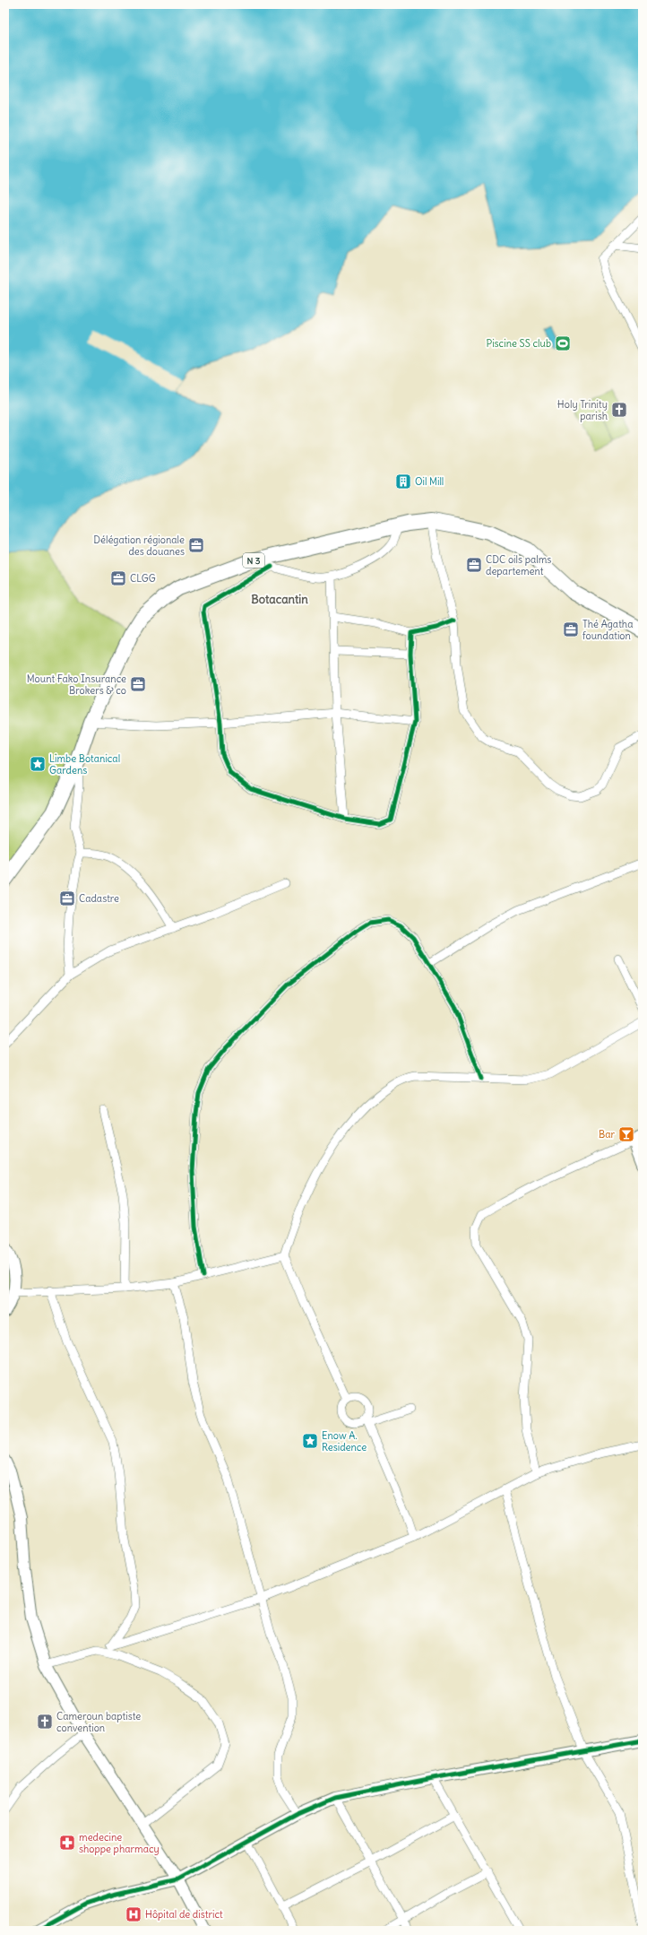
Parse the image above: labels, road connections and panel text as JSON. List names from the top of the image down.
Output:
{
  "streets": {
    "highway": ["N 3"]
  },
  "districts": ["Botacantin"],
  "places": {
    "sports": ["Piscine SS club"],
    "church": ["Holy Trinity parish", "Cameroun baptiste convention"],
    "building": ["Oil Mill"],
    "office": [
      "Délégation régionale des douanes",
      "CDC oils palms departement",
      "CLGG",
      "Thé Agatha foundation",
      "Mount Fako Insurance Brokers & co",
      "Cadastre"
    ],
    "place": ["Limbe Botanical Gardens", "Enow A. Residence"],
    "bar": ["Bar"],
    "pharmacy": ["medecine shoppe pharmacy"],
    "hospital": ["Hôpital de district"]
  }
}
